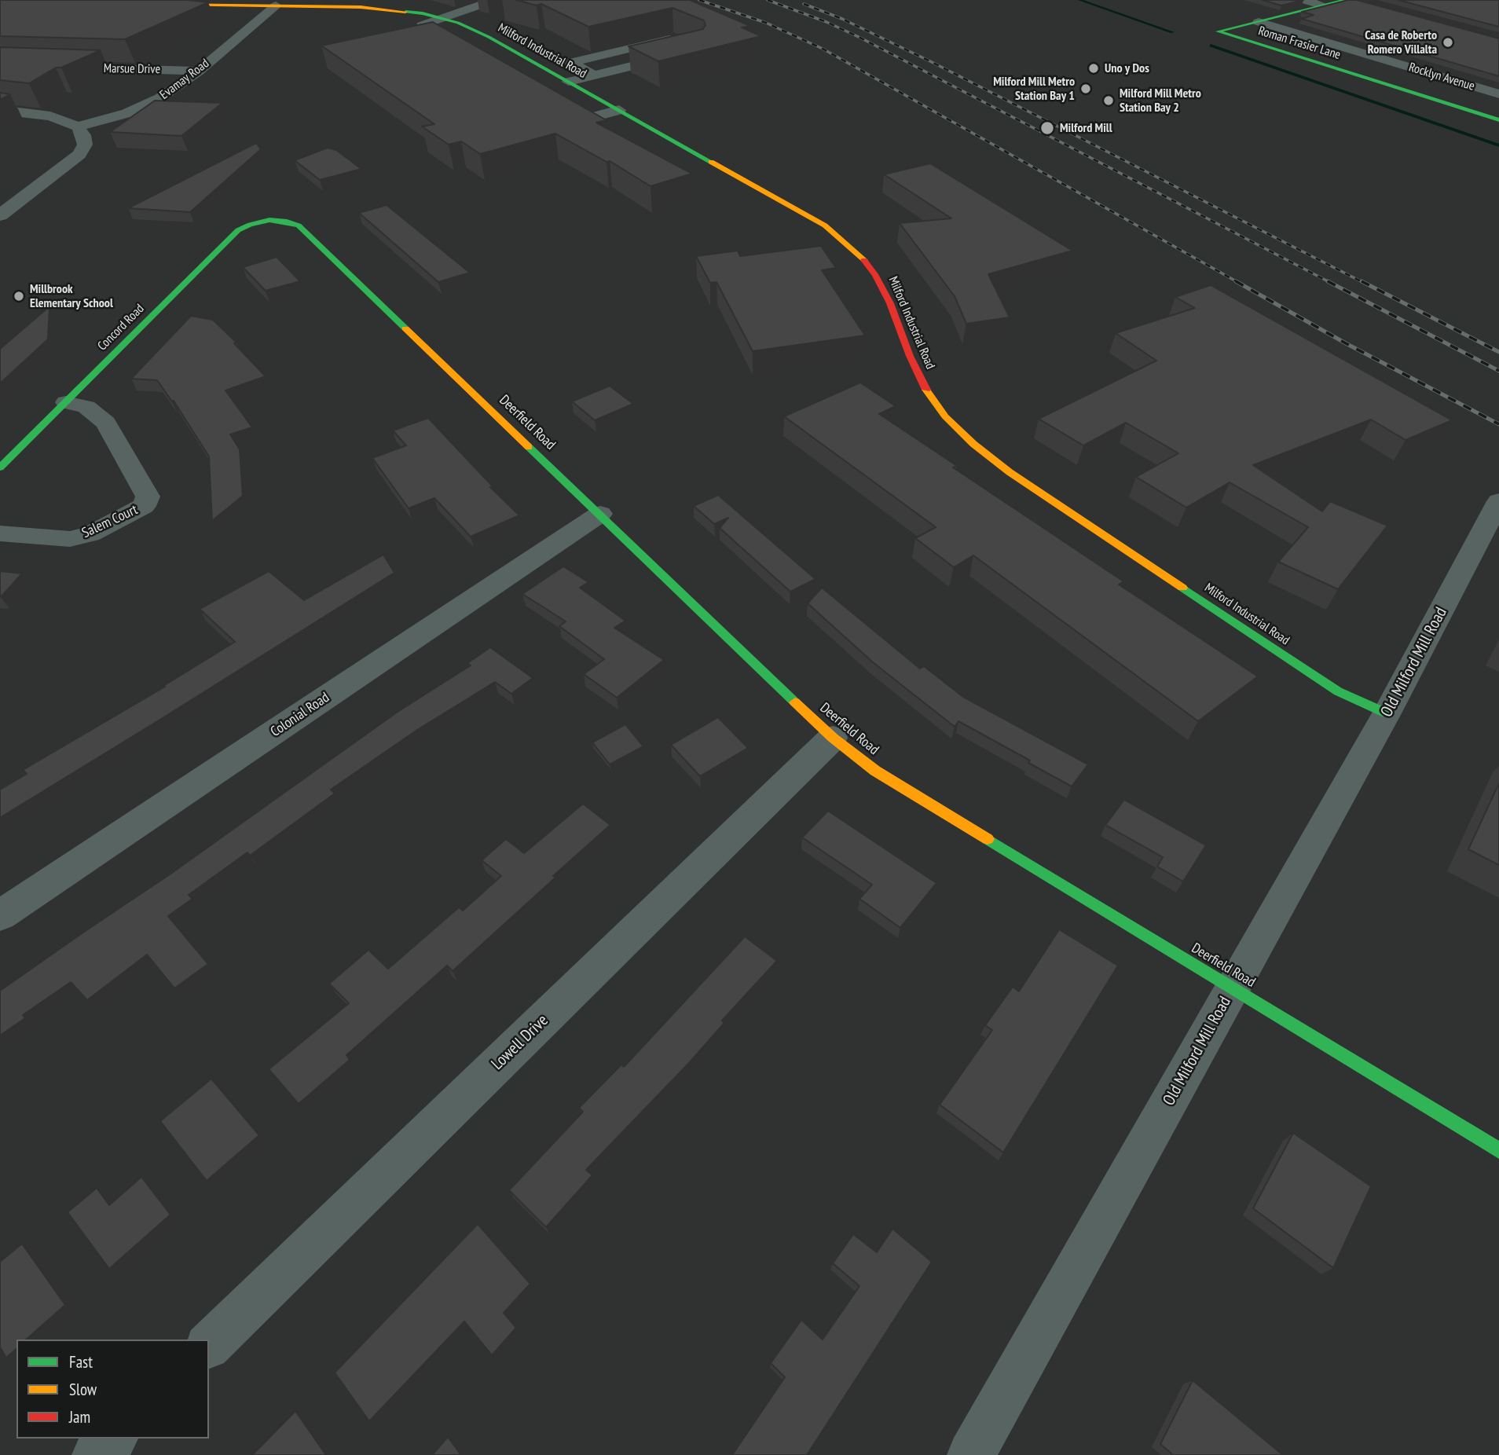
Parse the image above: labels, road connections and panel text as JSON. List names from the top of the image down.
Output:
{
  "streets": {
    "street": [
      "Roman Frasier Lane",
      "Milford Industrial Road",
      "Marsue Drive",
      "Rocklyn Avenue",
      "Evamay Road",
      "Concord Road",
      "Deerfield Road",
      "Salem Court",
      "Old Milford Mill Road",
      "Colonial Road",
      "Lowell Drive"
    ]
  },
  "crossings": [
    ["Roman Frasier Lane", "Rocklyn Avenue"],
    ["Milford Industrial Road", "Evamay Road"],
    ["Milford Industrial Road", "Old Milford Mill Road"],
    ["Marsue Drive", "Evamay Road"],
    ["Concord Road", "Deerfield Road"],
    ["Concord Road", "Salem Court"],
    ["Deerfield Road", "Old Milford Mill Road"],
    ["Deerfield Road", "Colonial Road"],
    ["Deerfield Road", "Lowell Drive"]
  ],
  "places": [
    "Casa de Roberto Romero Villalta",
    "Uno y Dos",
    "Milford Mill Metro Station Bay 1",
    "Milford Mill Metro Station Bay 2",
    "Milford Mill",
    "Millbrook Elementary School"
  ],
  "legend": ["Fast", "Slow", "Jam"]
}
